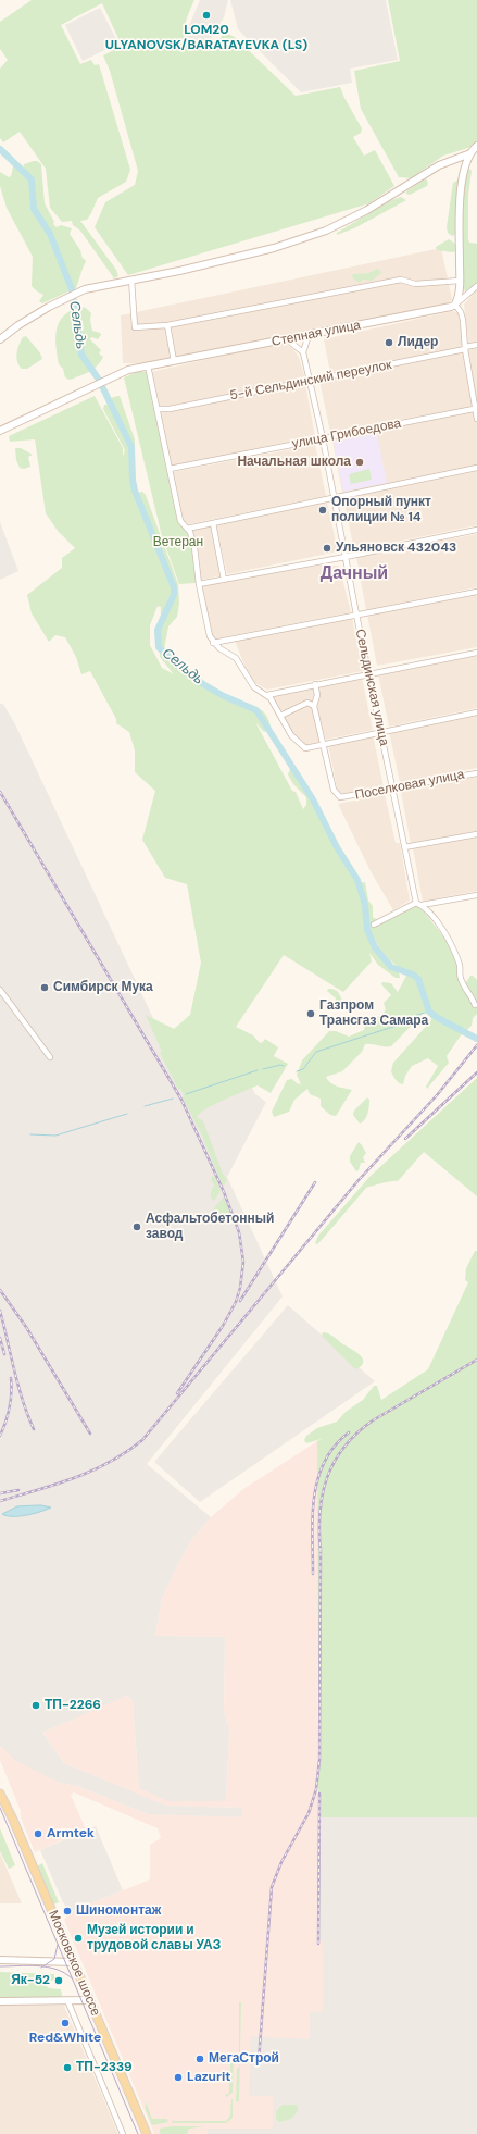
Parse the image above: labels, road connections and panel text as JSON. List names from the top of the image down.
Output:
{
  "streets": {
    "main road": ["Московское шоссе"],
    "street": [
      "Степная улица",
      "5-й Сельдинский переулок",
      "улица Грибоедова",
      "Сельдинская улица",
      "Поселковая улица"
    ]
  },
  "crossings": [
    ["5-й Сельдинский переулок", "Сельдинская улица"],
    ["улица Грибоедова", "Сельдинская улица"],
    ["Сельдинская улица", "Поселковая улица"]
  ],
  "districts": ["Дачный"],
  "water": ["Сельдь"],
  "parks": ["Ветеран"],
  "places": [
    "LOM20 ULYANOVSK/BARATAYEVKA (LS)",
    "Лидер",
    "Начальная школа",
    "Опорный пункт полиции № 14",
    "Ульяновск 432043",
    "Симбирск Мука",
    "Газпром Трансгаз Самара",
    "Асфальтобетонный завод",
    "ТП-2266",
    "Armtek",
    "Шиномонтаж",
    "Музей истории и трудовой славы УАЗ",
    "Як-52",
    "Red&White",
    "МегаСтрой",
    "ТП-2339",
    "Lazurit"
  ]
}
